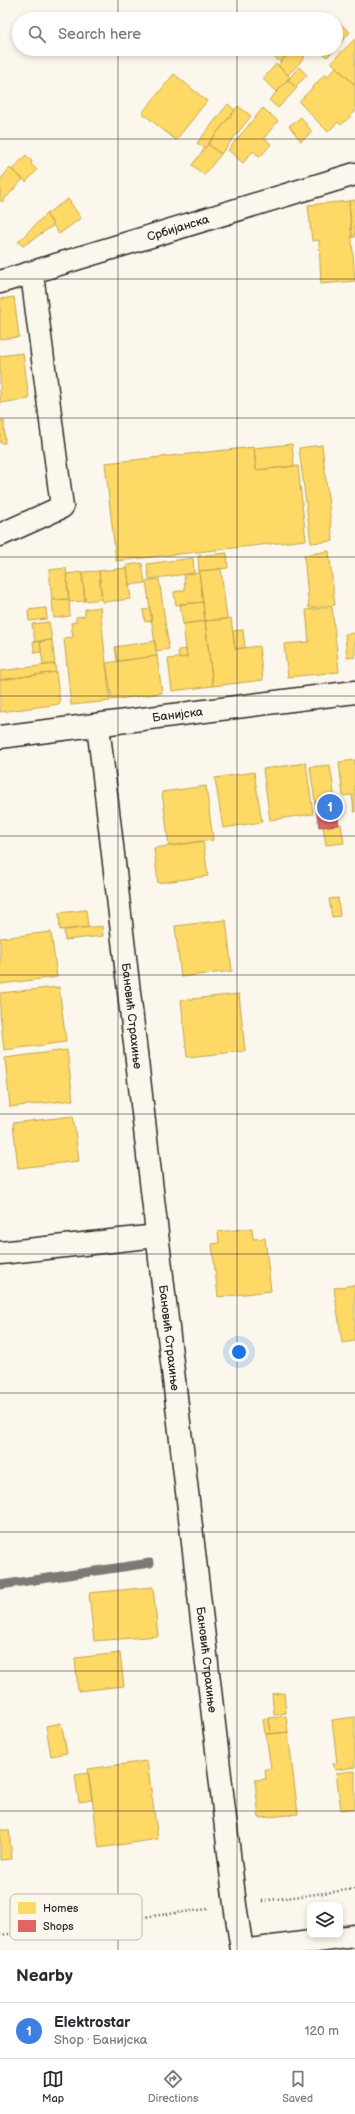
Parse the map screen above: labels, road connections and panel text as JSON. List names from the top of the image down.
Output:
{
  "streets": {
    "street": ["Србијанска", "Банијска", "Бановић Страхиње"]
  },
  "crossings": [
    ["Банијска", "Бановић Страхиње"]
  ],
  "legend": ["Homes", "Shops"],
  "page": {
    "search": "Search here",
    "pins": "1",
    "heading": "Nearby",
    "list": [
      {
        "mark": "1",
        "name": "Elektrostar",
        "note": "Shop · Банијска",
        "value": "120 m"
      }
    ],
    "nav": ["Map", "Directions", "Saved"]
  }
}
